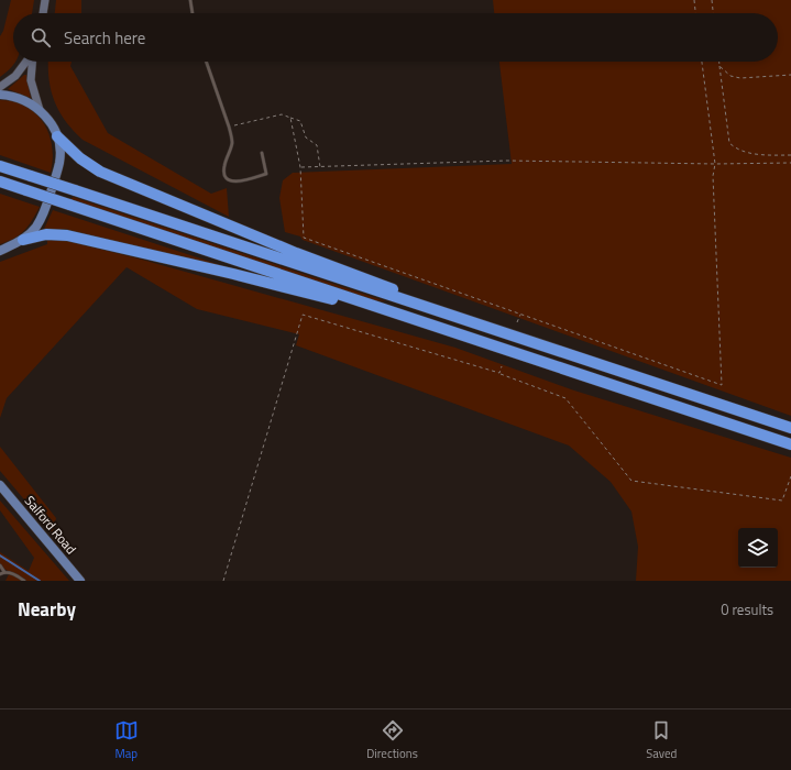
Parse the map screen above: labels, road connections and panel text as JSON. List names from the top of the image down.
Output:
{
  "streets": {
    "main road": ["Salford Road"]
  },
  "page": {
    "search": "Search here",
    "heading": ["Nearby", "0 results"],
    "nav": ["Map", "Directions", "Saved"]
  }
}
